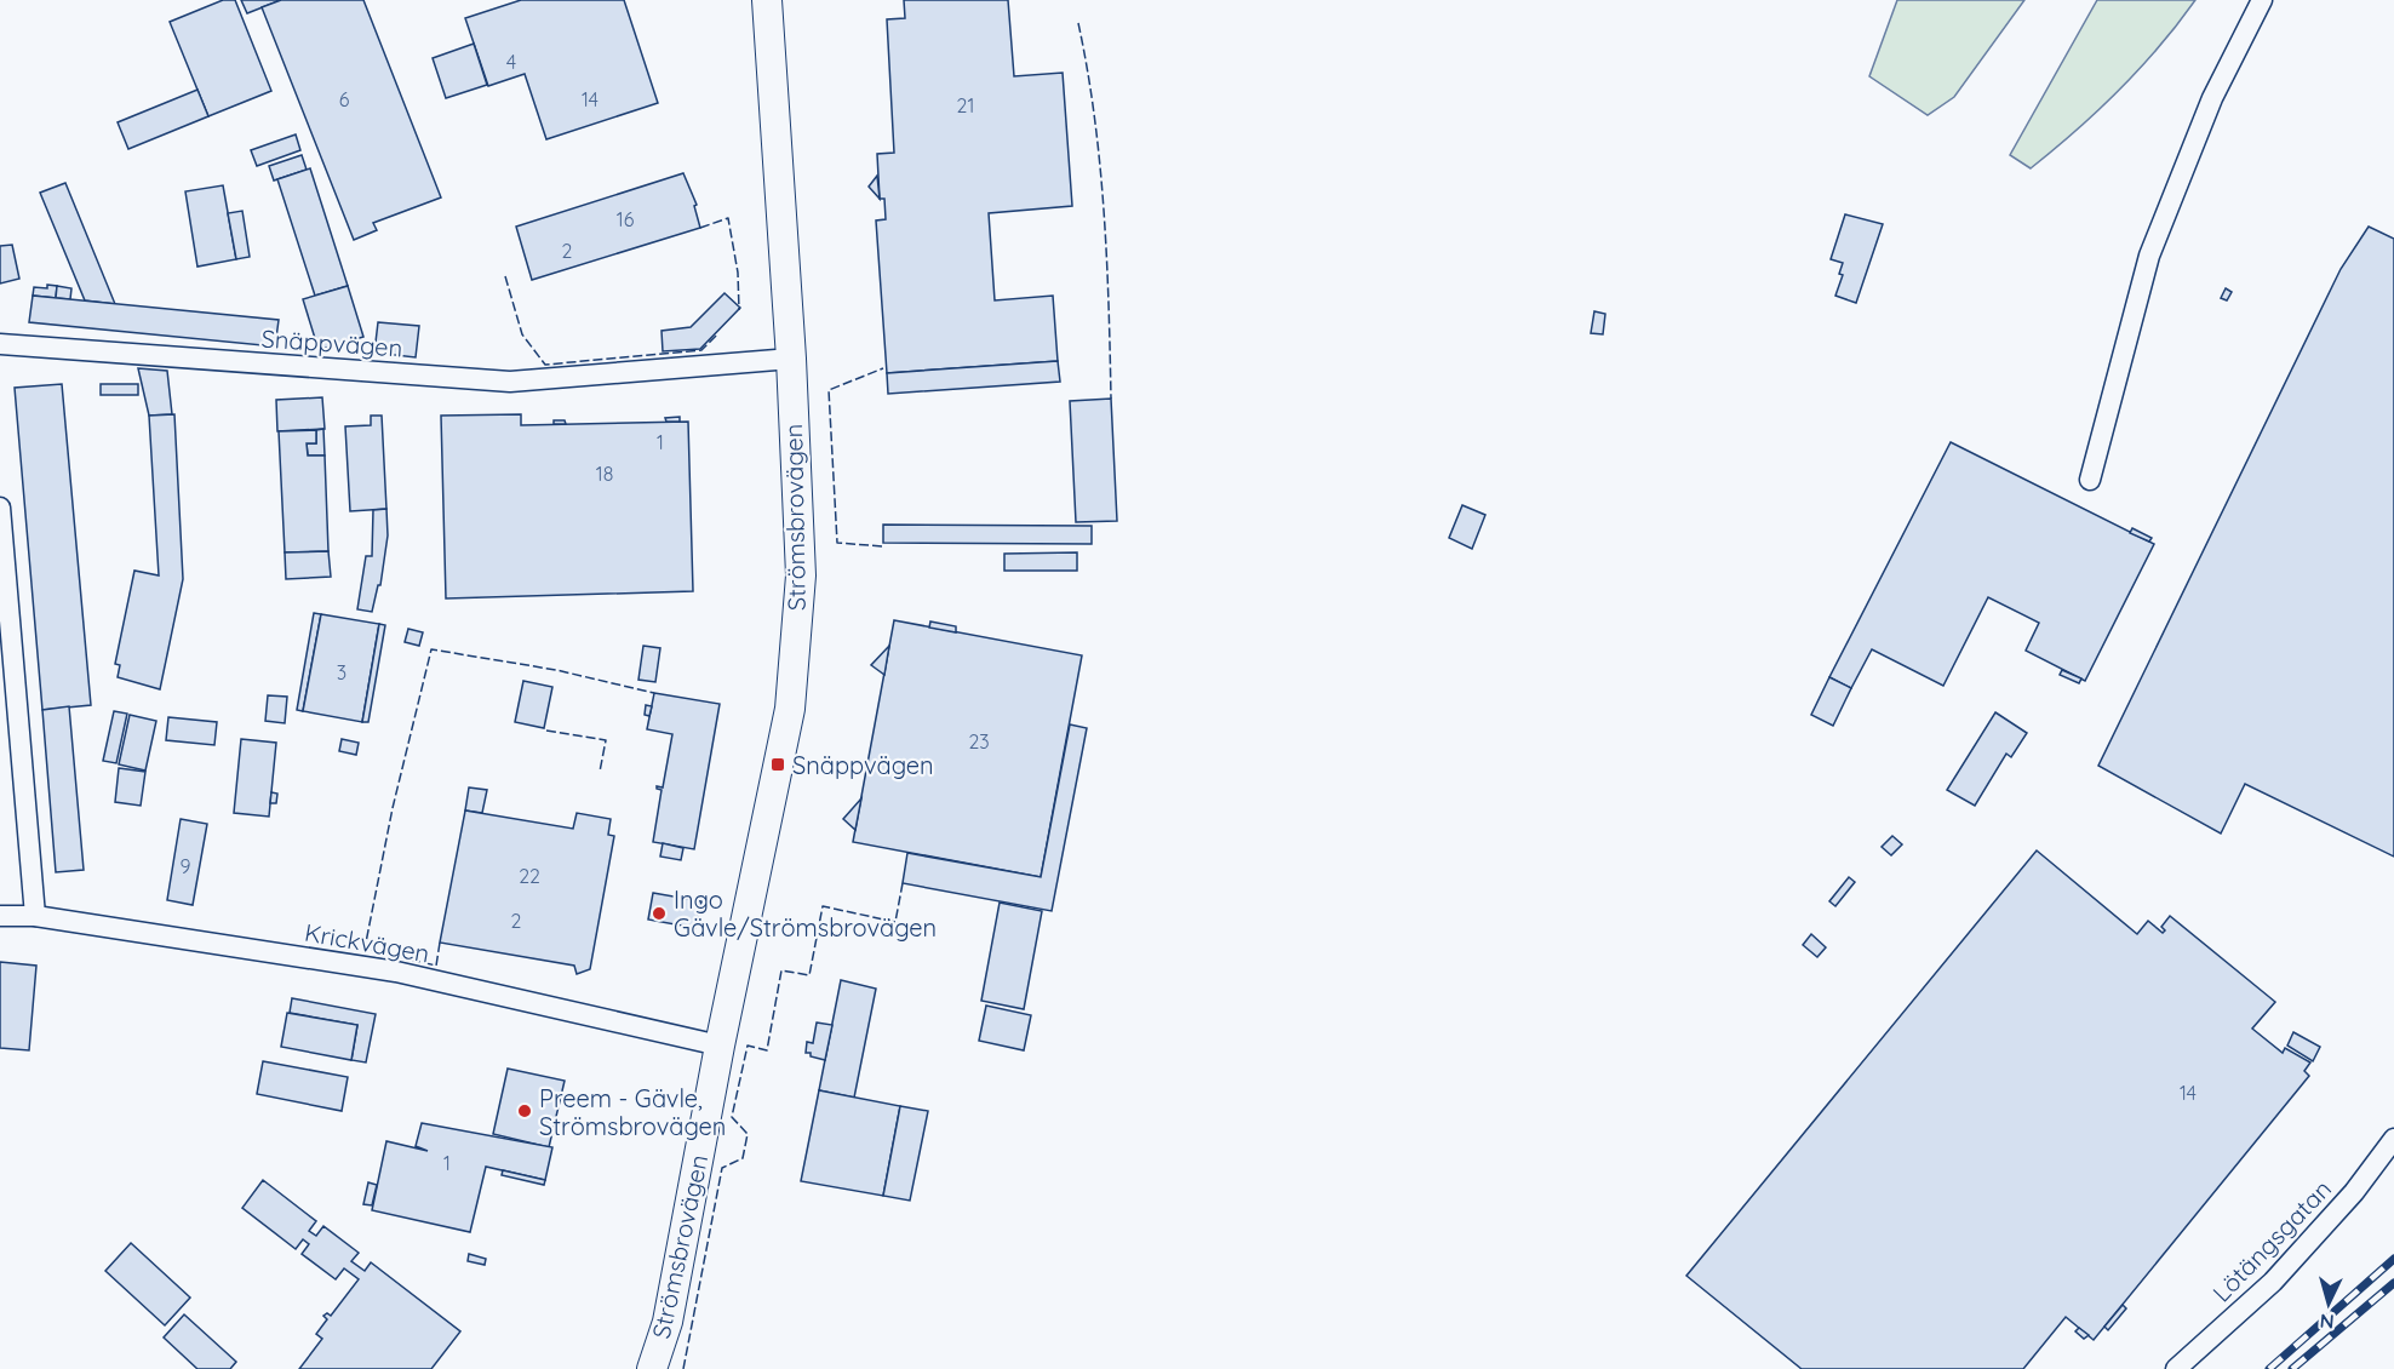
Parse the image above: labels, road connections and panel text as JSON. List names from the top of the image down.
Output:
{
  "streets": {
    "main road": ["Strömsbrovägen"],
    "street": ["Snäppvägen", "Krickvägen", "Lötängsgatan"]
  },
  "crossings": [
    ["Snäppvägen", "Strömsbrovägen"],
    ["Strömsbrovägen", "Krickvägen"]
  ],
  "places": {
    "transit": ["Snäppvägen"],
    "other": ["Ingo Gävle/Strömsbrovägen", "Preem - Gävle, Strömsbrovägen"]
  },
  "house_numbers": [
    "4",
    "6",
    "14",
    "21",
    "16",
    "2",
    "1",
    "18",
    "3",
    "23",
    "9",
    "22",
    "2",
    "14",
    "1"
  ],
  "north": "bottom"
}
